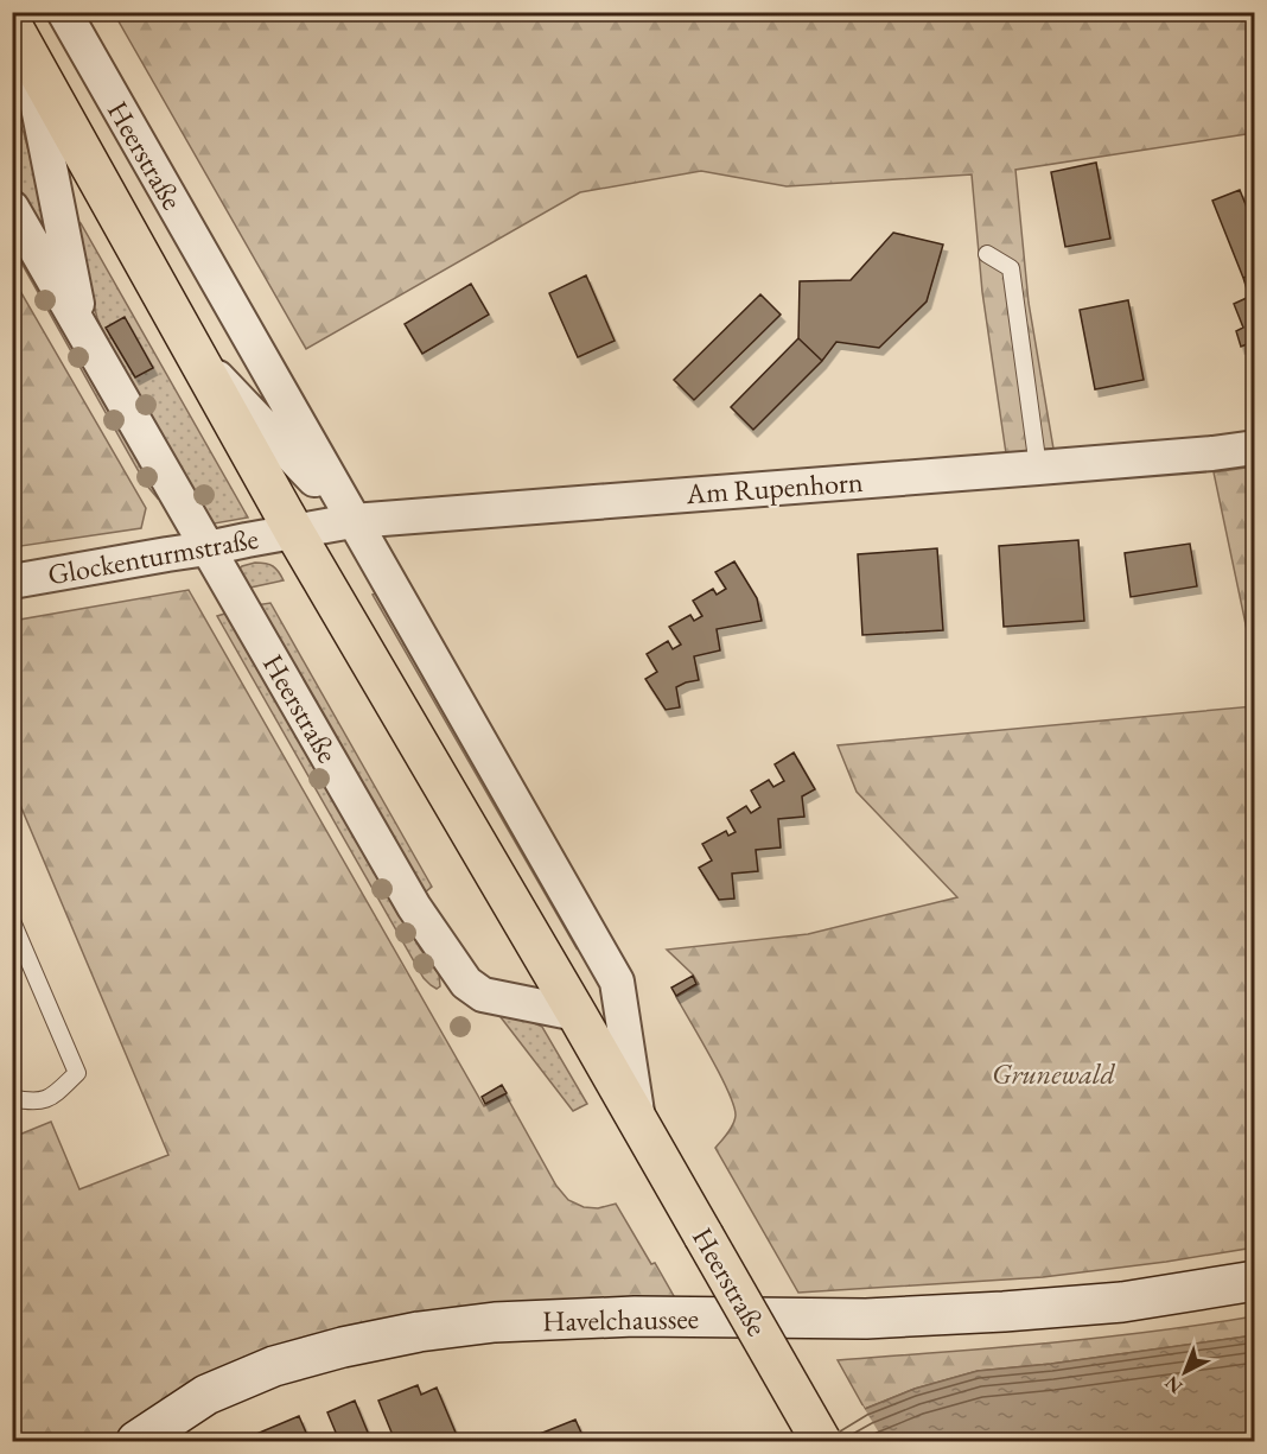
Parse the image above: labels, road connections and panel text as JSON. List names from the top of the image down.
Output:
{
  "streets": {
    "main road": ["Heerstraße"],
    "street": ["Am Rupenhorn", "Glockenturmstraße", "Havelchaussee"]
  },
  "crossings": [
    ["Heerstraße", "Am Rupenhorn"],
    ["Heerstraße", "Glockenturmstraße"],
    ["Am Rupenhorn", "Glockenturmstraße"]
  ],
  "parks": ["Grunewald"],
  "north": "bottom left"
}
